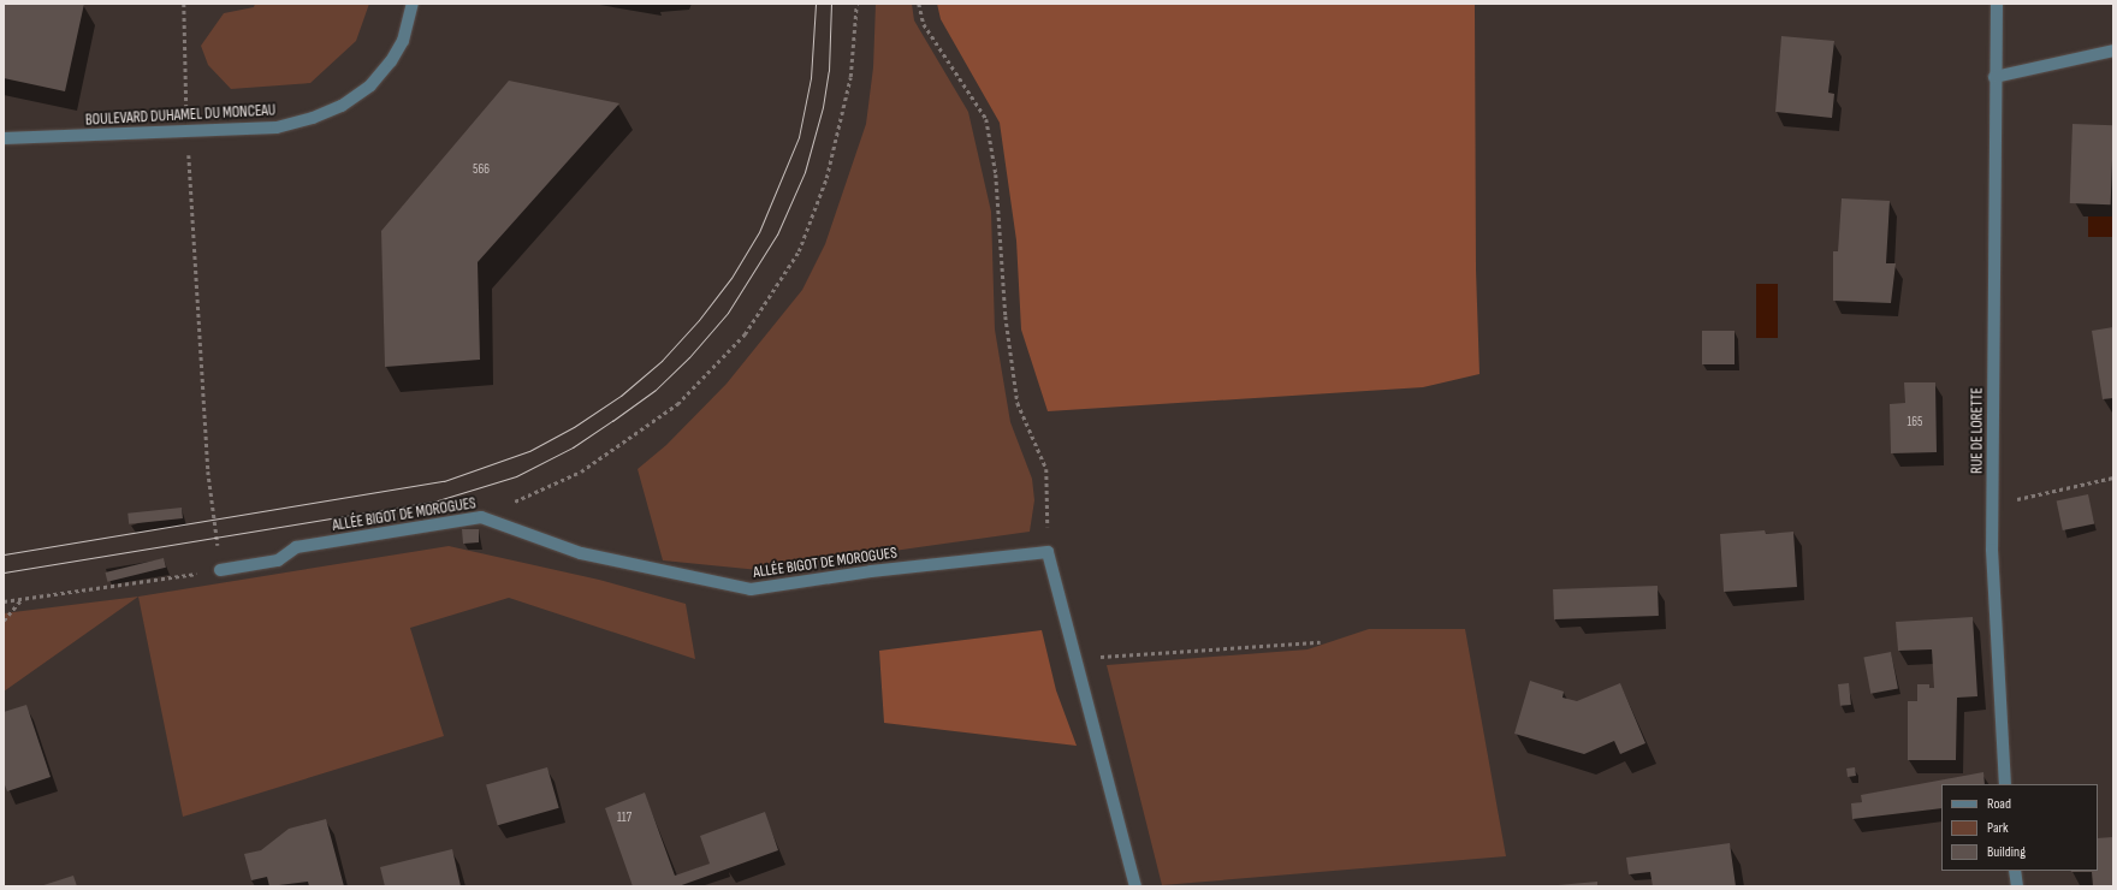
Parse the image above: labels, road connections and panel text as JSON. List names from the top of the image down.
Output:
{
  "streets": {
    "street": ["BOULEVARD DUHAMEL DU MONCEAU", "RUE DE LORETTE", "ALLÉE BIGOT DE MOROGUES"]
  },
  "house_numbers": ["566", "165", "117"],
  "legend": ["Road", "Park", "Building"]
}
